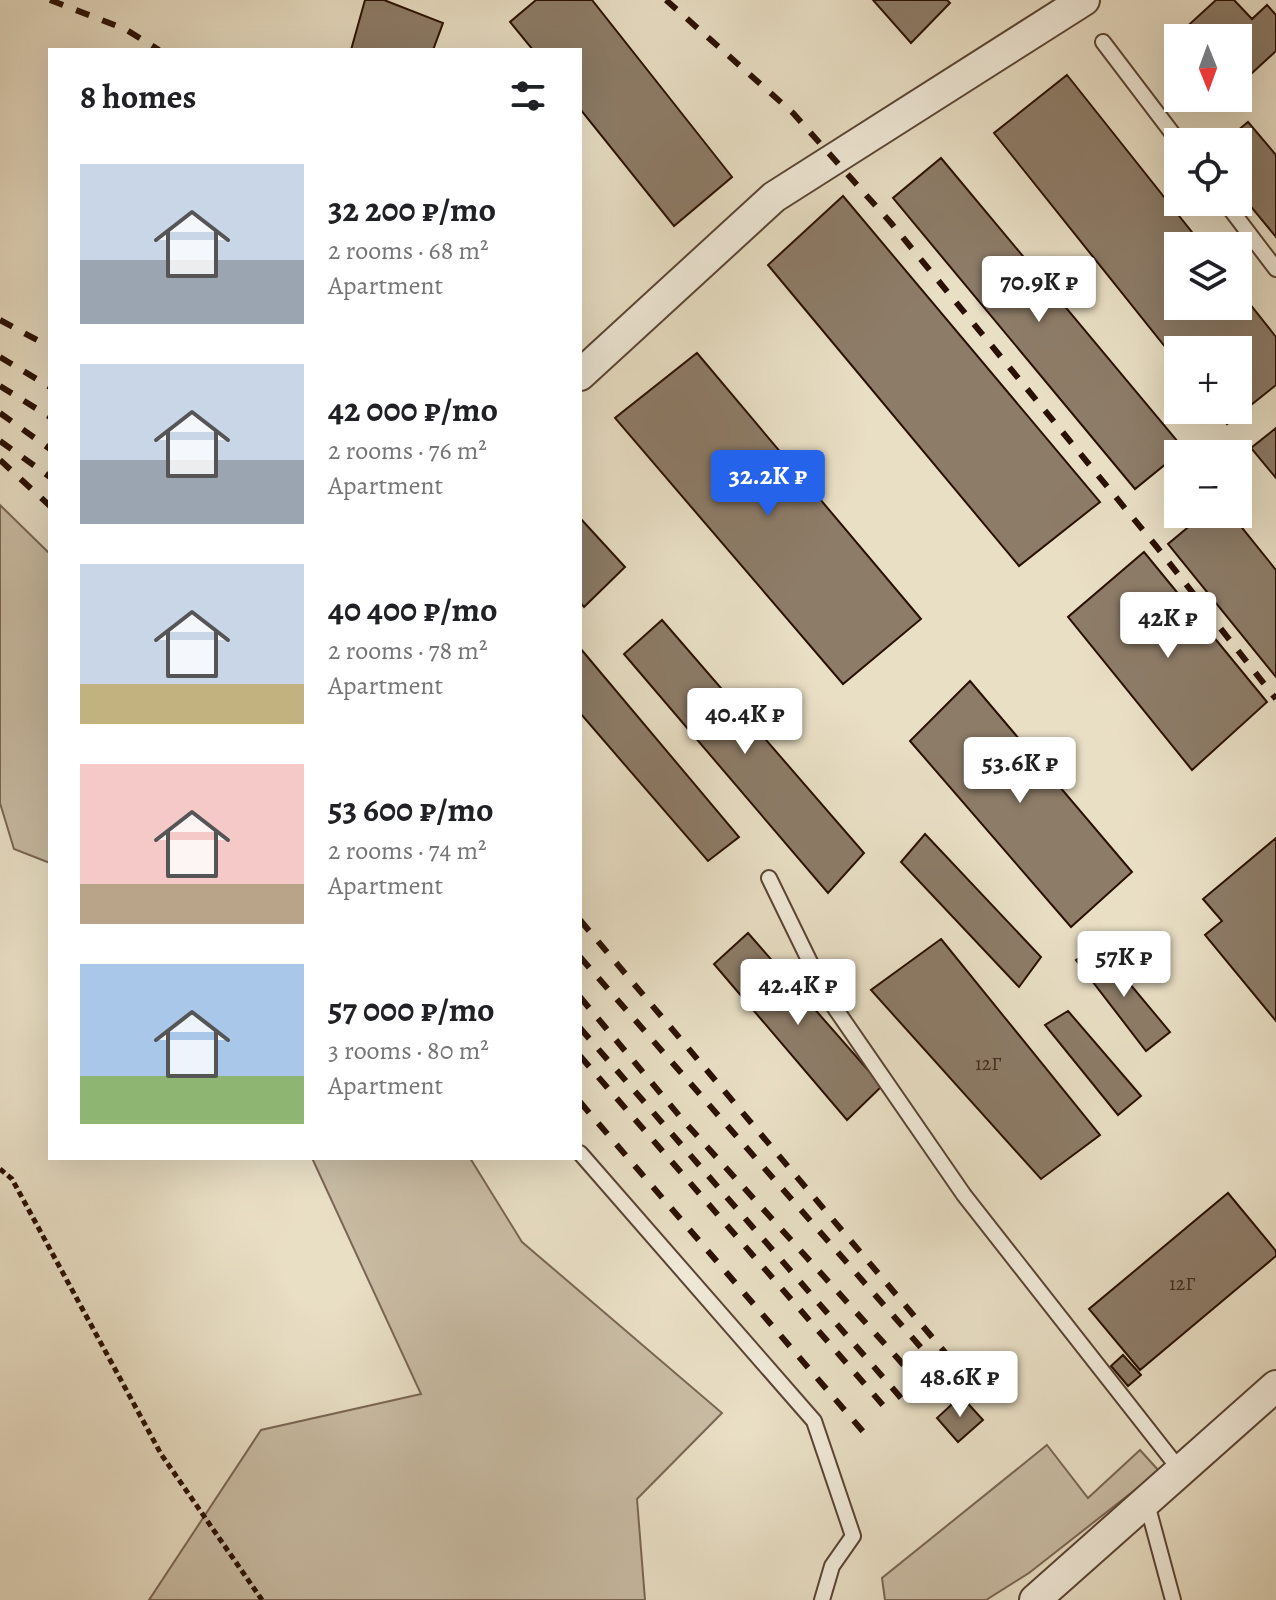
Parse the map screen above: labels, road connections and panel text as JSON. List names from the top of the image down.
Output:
{
  "house_numbers": ["12Г", "12Г"],
  "north": "bottom",
  "page": {
    "map_buttons": ["+", "−"],
    "heading": "8 homes",
    "list": [
      {
        "name": "32 200 ₽/mo",
        "note": "2 rooms · 68 m² · Apartment"
      },
      {
        "name": "42 000 ₽/mo",
        "note": "2 rooms · 76 m² · Apartment"
      },
      {
        "name": "40 400 ₽/mo",
        "note": "2 rooms · 78 m² · Apartment"
      },
      {
        "name": "53 600 ₽/mo",
        "note": "2 rooms · 74 m² · Apartment"
      },
      {
        "name": "57 000 ₽/mo",
        "note": "3 rooms · 80 m² · Apartment"
      }
    ],
    "price": [
      "70.9K ₽",
      "32.2K ₽",
      "42K ₽",
      "40.4K ₽",
      "53.6K ₽",
      "57K ₽",
      "42.4K ₽",
      "48.6K ₽"
    ]
  }
}
